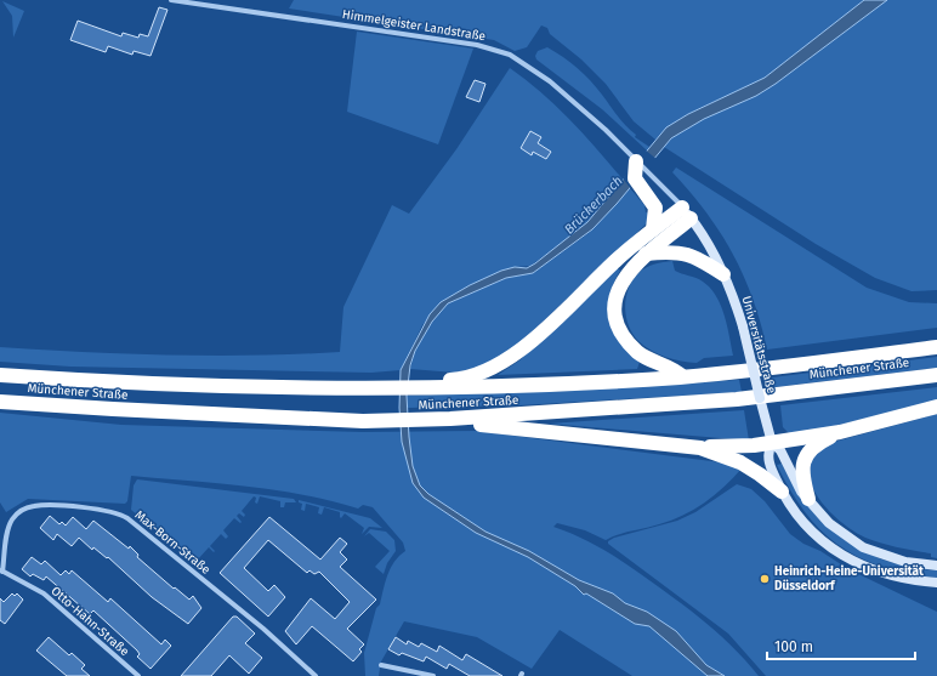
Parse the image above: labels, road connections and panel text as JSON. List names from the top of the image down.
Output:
{
  "streets": {
    "highway": ["Münchener Straße"],
    "street": [
      "Himmelgeister Landstraße",
      "Universitätsstraße",
      "Max-Born-Straße",
      "Otto-Hahn-Straße"
    ]
  },
  "crossings": [
    ["Himmelgeister Landstraße", "Universitätsstraße"],
    ["Max-Born-Straße", "Otto-Hahn-Straße"]
  ],
  "water": ["Brückerbach"],
  "places": ["Heinrich-Heine-Universität Düsseldorf"],
  "scale_bar": "100 m"
}
